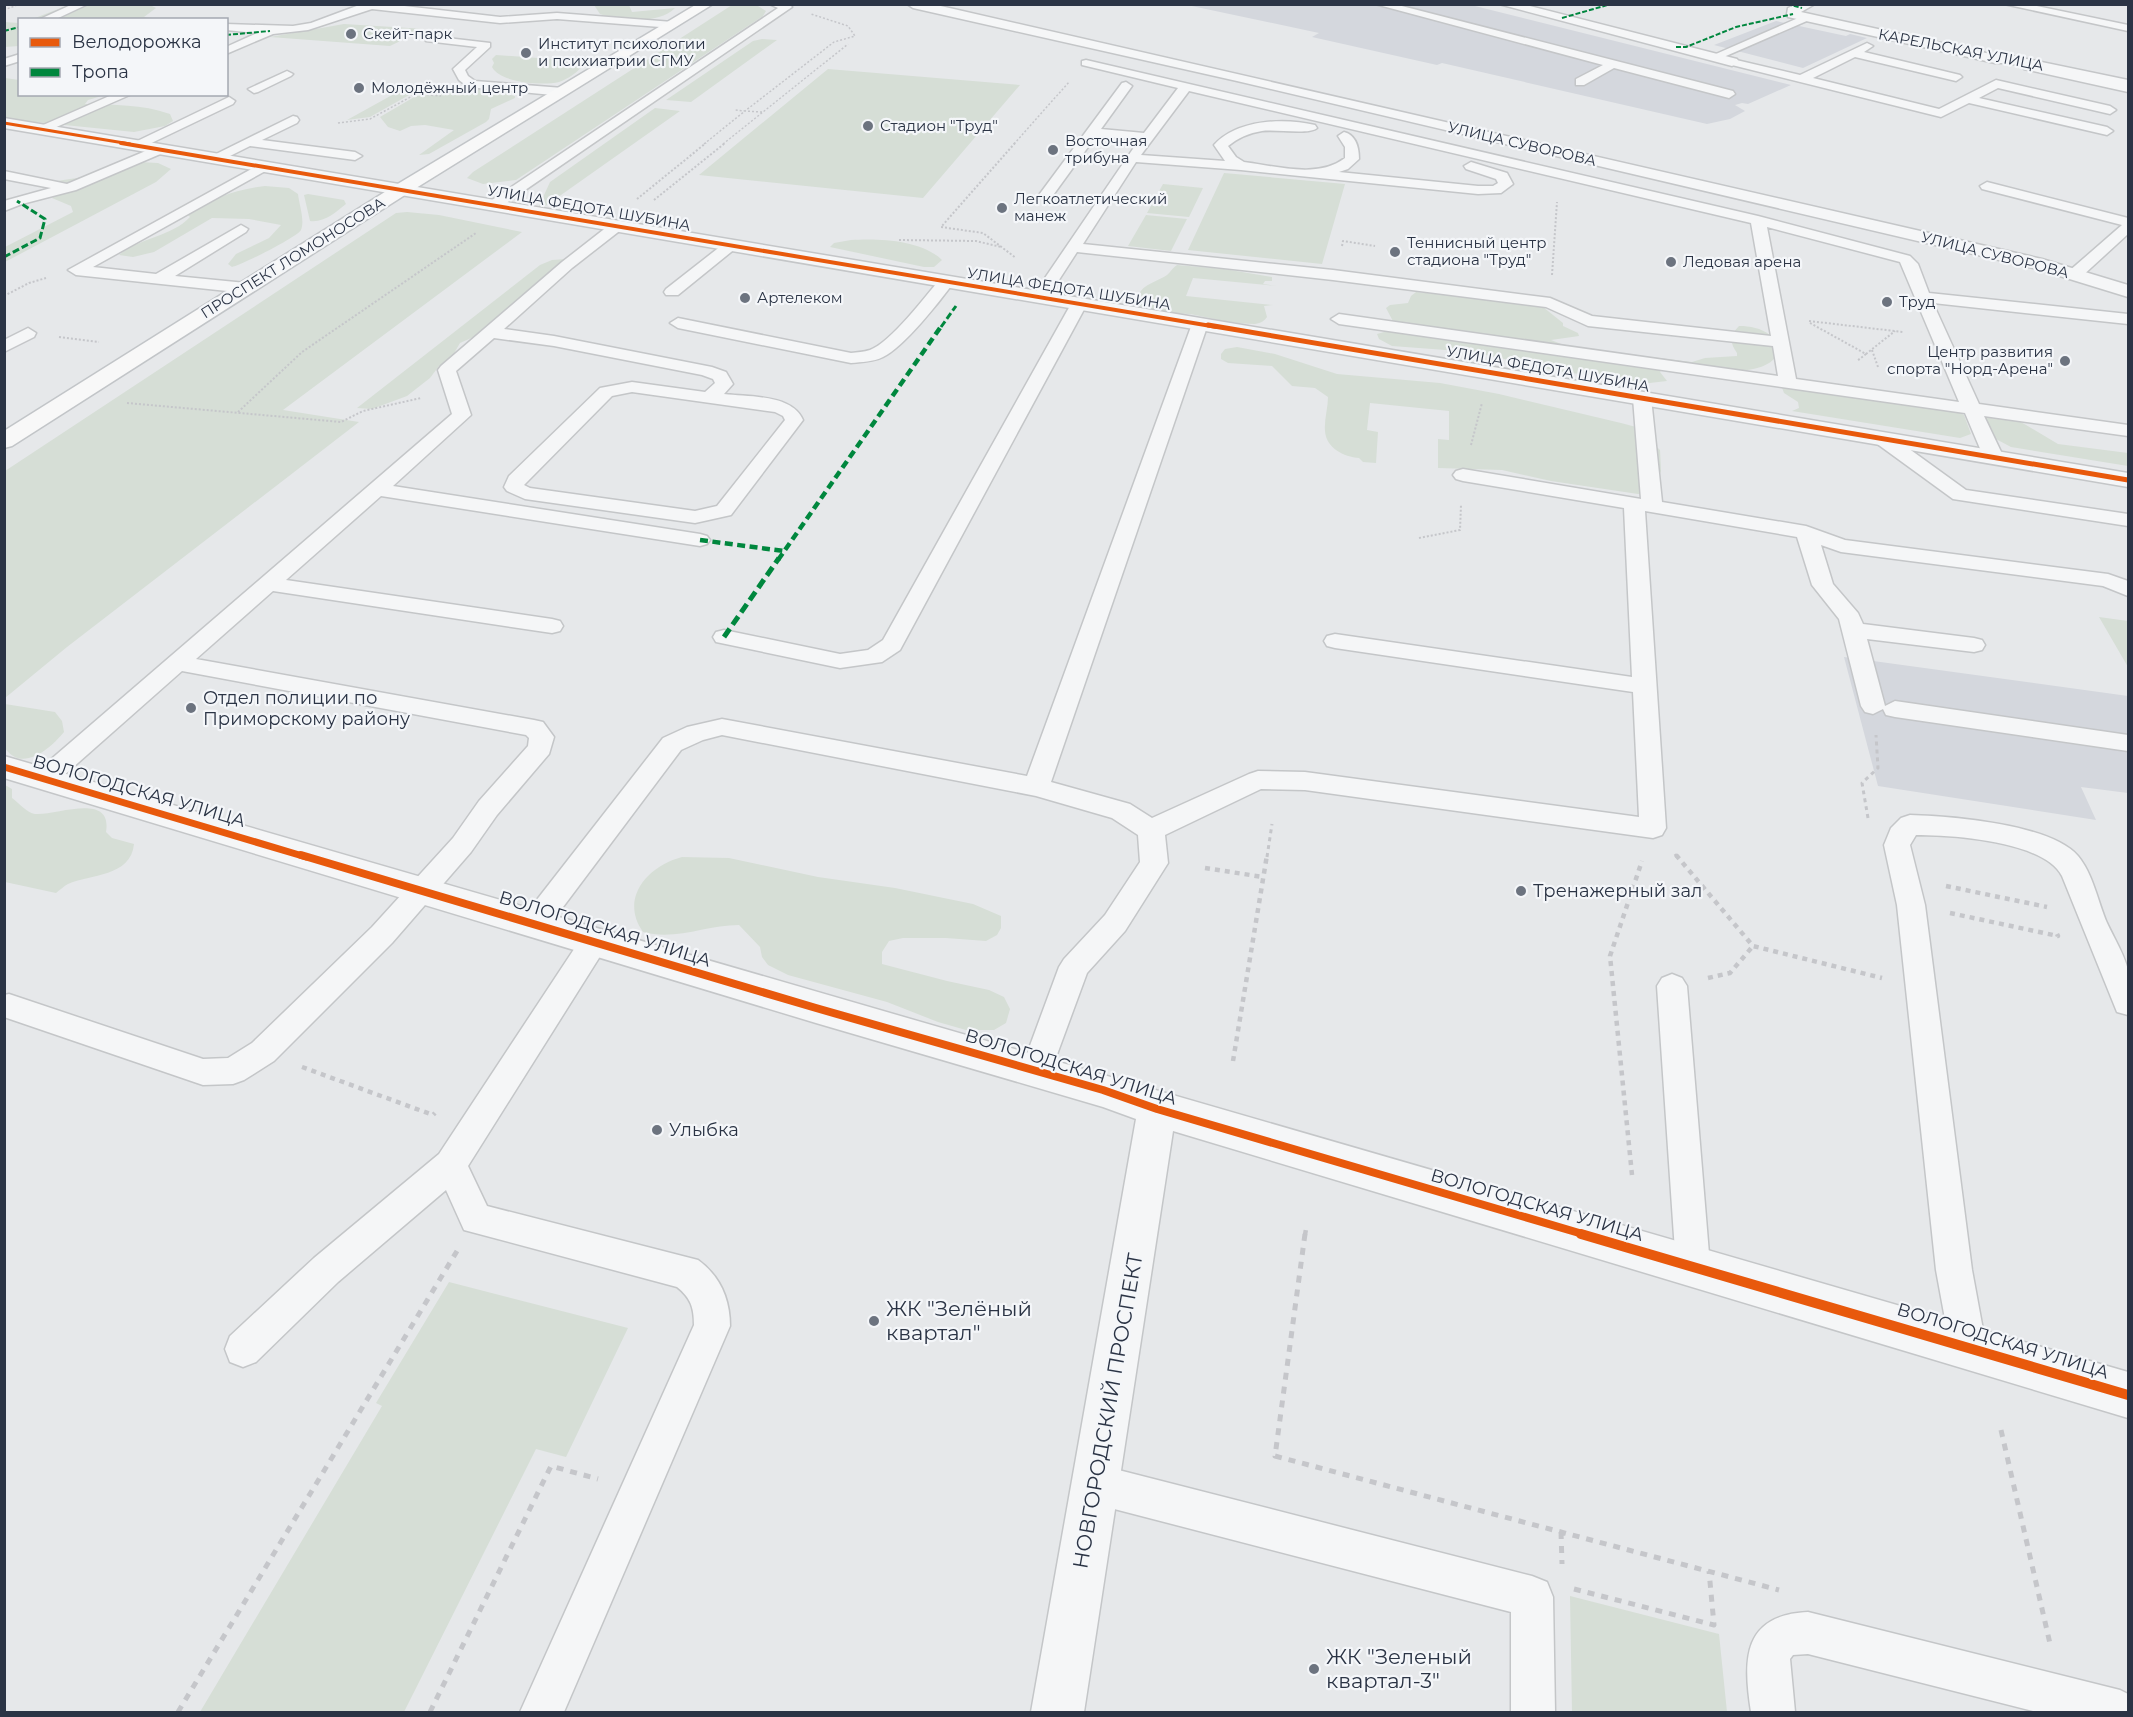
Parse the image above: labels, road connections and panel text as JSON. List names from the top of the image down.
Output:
{
  "streets": {
    "main road": ["ПРОСПЕКТ ЛОМОНОСОВА"],
    "street": [
      "КАРЕЛЬСКАЯ УЛИЦА",
      "УЛИЦА СУВОРОВА",
      "УЛИЦА ФЕДОТА ШУБИНА",
      "ВОЛОГОДСКАЯ УЛИЦА",
      "НОВГОРОДСКИЙ ПРОСПЕКТ"
    ]
  },
  "crossings": [
    ["УЛИЦА ФЕДОТА ШУБИНА", "ПРОСПЕКТ ЛОМОНОСОВА"],
    ["ВОЛОГОДСКАЯ УЛИЦА", "НОВГОРОДСКИЙ ПРОСПЕКТ"]
  ],
  "places": [
    "Скейт-парк",
    "Институт психологии и психиатрии СГМУ",
    "Молодёжный центр",
    "Стадион \"Труд\"",
    "Восточная трибуна",
    "Легкоатлетический манеж",
    "Теннисный центр стадиона \"Труд\"",
    "Ледовая арена",
    "Артелеком",
    "Труд",
    "Центр развития спорта \"Норд-Арена\"",
    "Отдел полиции по Приморскому району",
    "Тренажерный зал",
    "Улыбка",
    "ЖК \"Зелёный квартал\"",
    "ЖК \"Зеленый квартал-3\""
  ],
  "legend": ["Велодорожка", "Тропа"]
}
